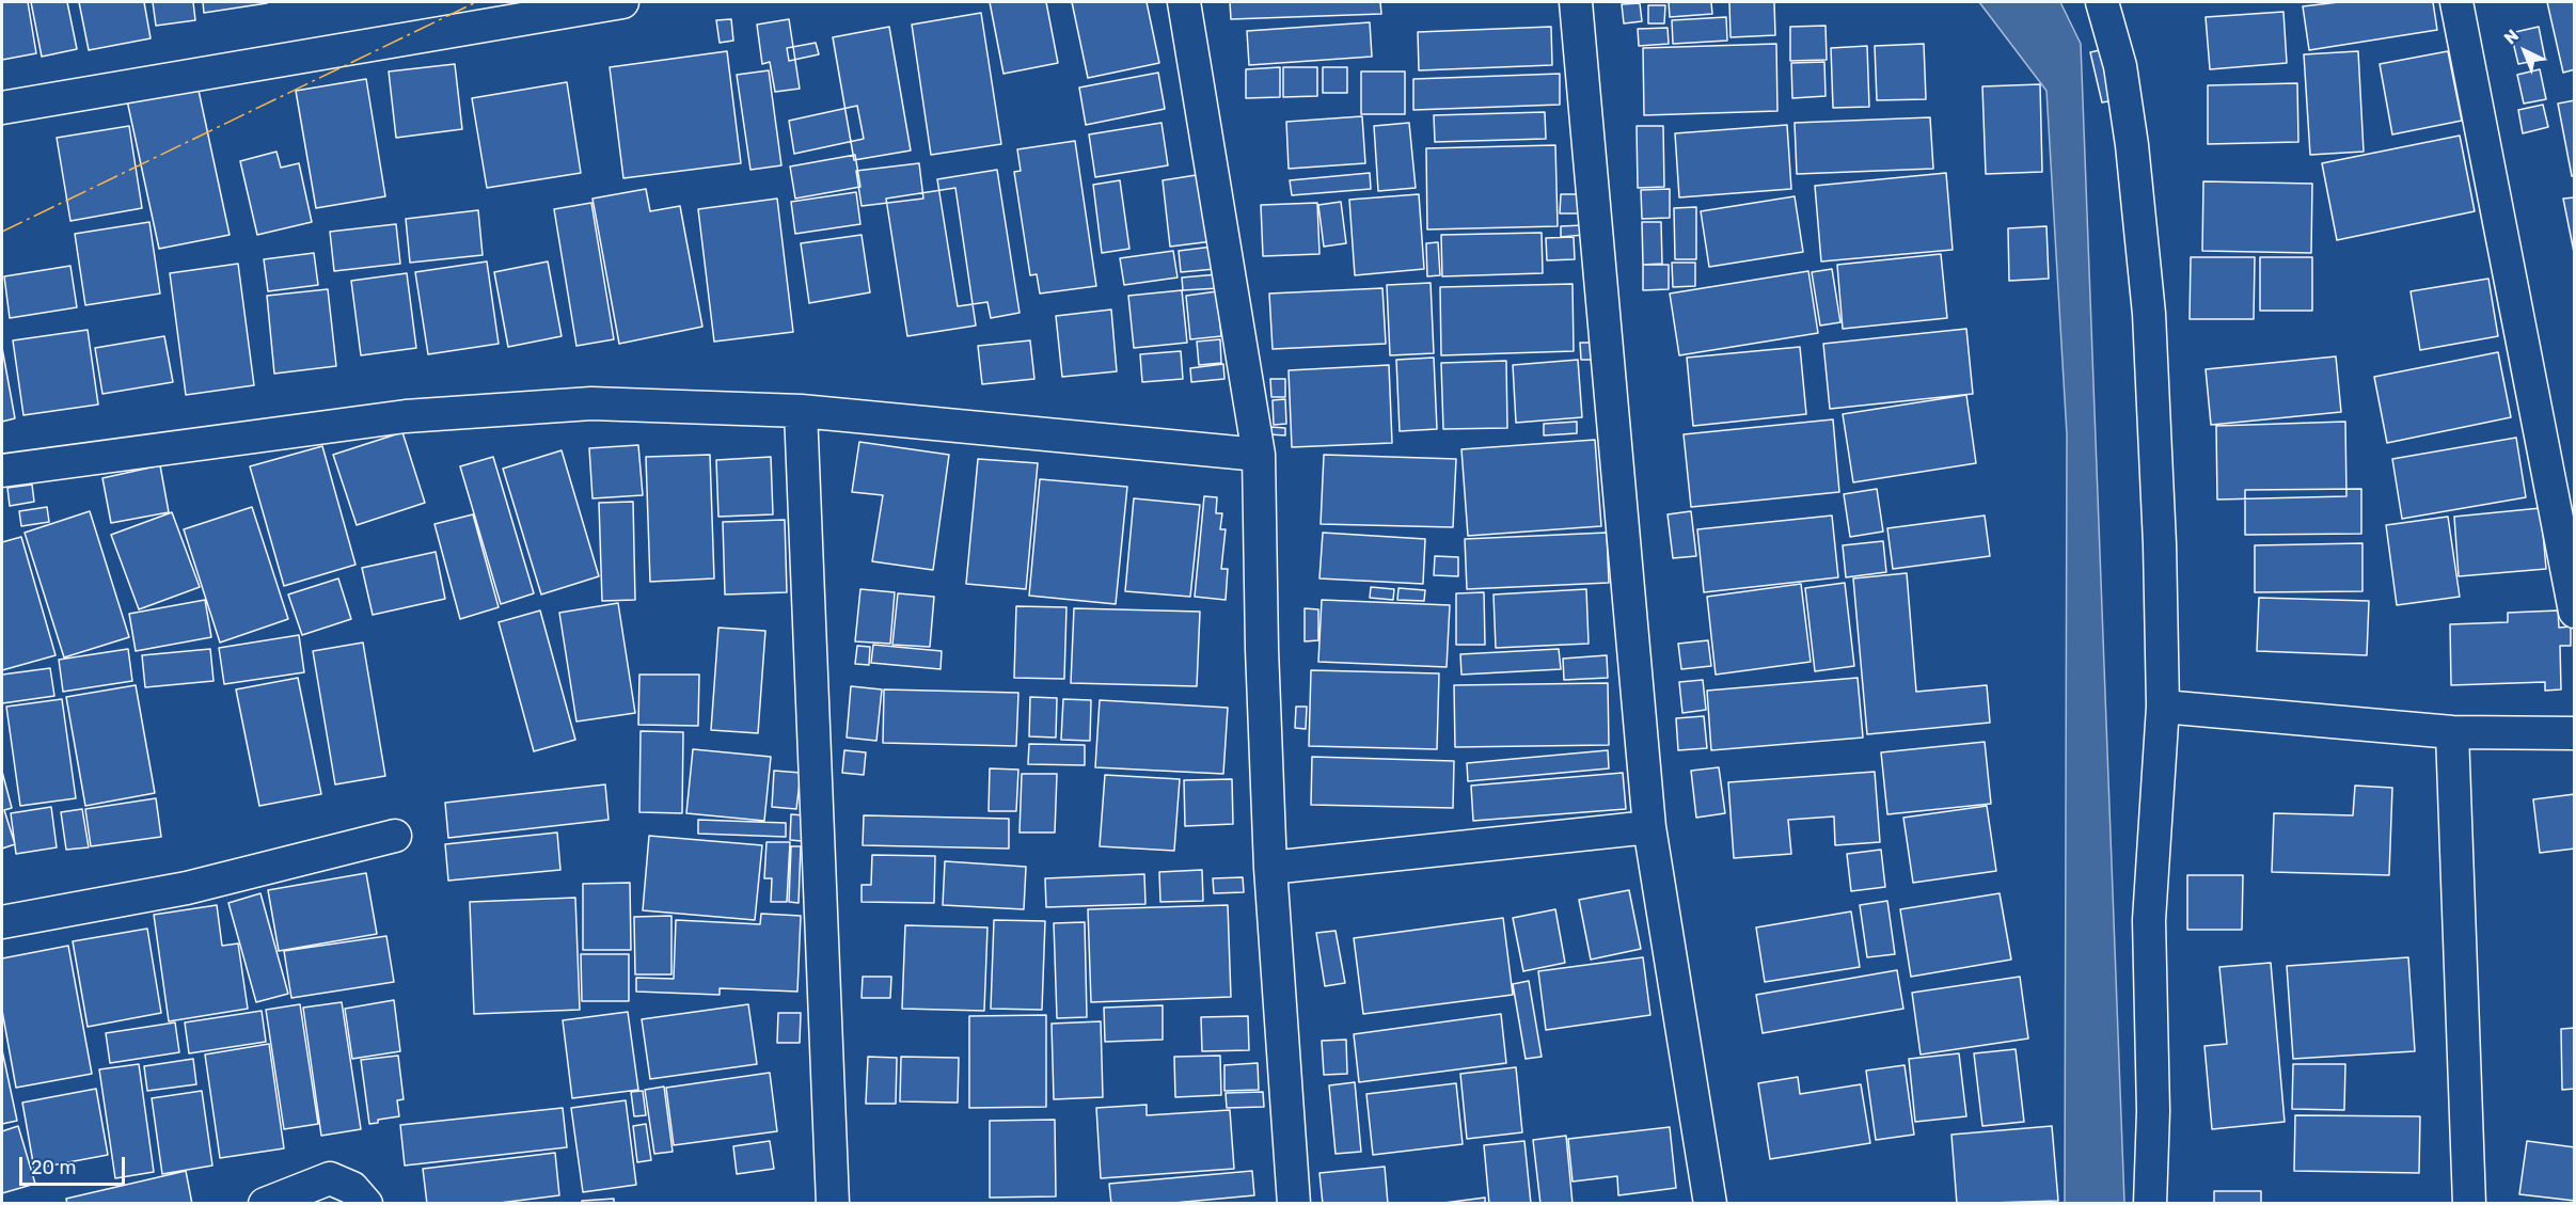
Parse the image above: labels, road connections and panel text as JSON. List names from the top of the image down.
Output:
{
  "scale_bar": "20 m",
  "north": "top left"
}
